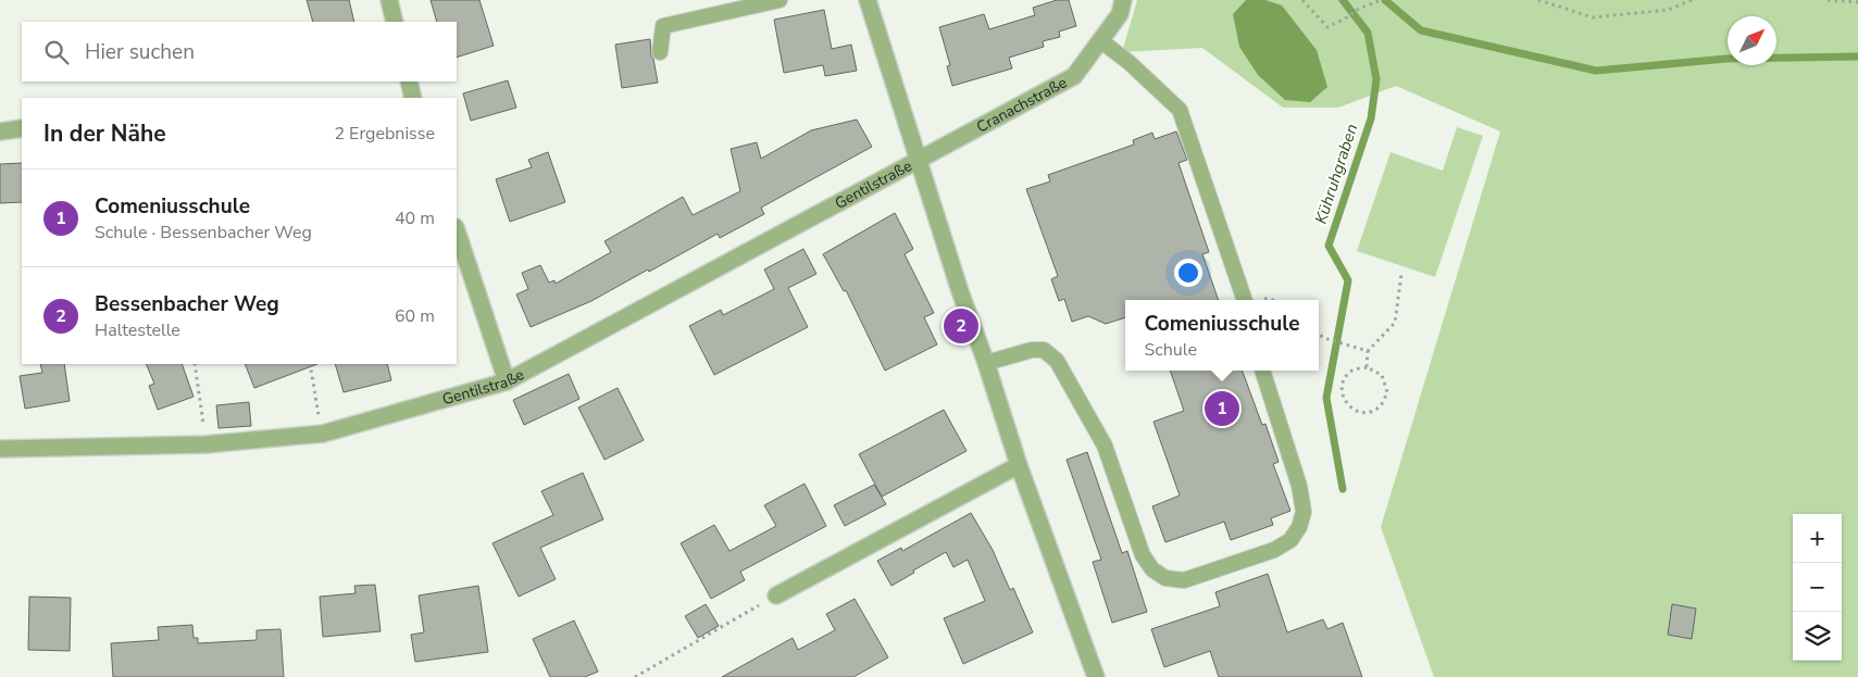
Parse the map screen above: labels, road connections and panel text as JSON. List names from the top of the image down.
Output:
{
  "streets": {
    "street": ["Cranachstraße", "Gentilstraße"]
  },
  "crossings": [
    ["Cranachstraße", "Gentilstraße"]
  ],
  "water": ["Kühruhgraben"],
  "north": "top right",
  "page": {
    "search": "Hier suchen",
    "heading": ["In der Nähe", "2 Ergebnisse"],
    "list": [
      {
        "mark": "1",
        "name": "Comeniusschule",
        "note": "Schule · Bessenbacher Weg",
        "value": "40 m"
      },
      {
        "mark": "2",
        "name": "Bessenbacher Weg",
        "note": "Haltestelle",
        "value": "60 m"
      }
    ],
    "popup": ["Comeniusschule", "Schule"],
    "pins": ["2", "1"],
    "map_buttons": ["+", "−"]
  }
}
